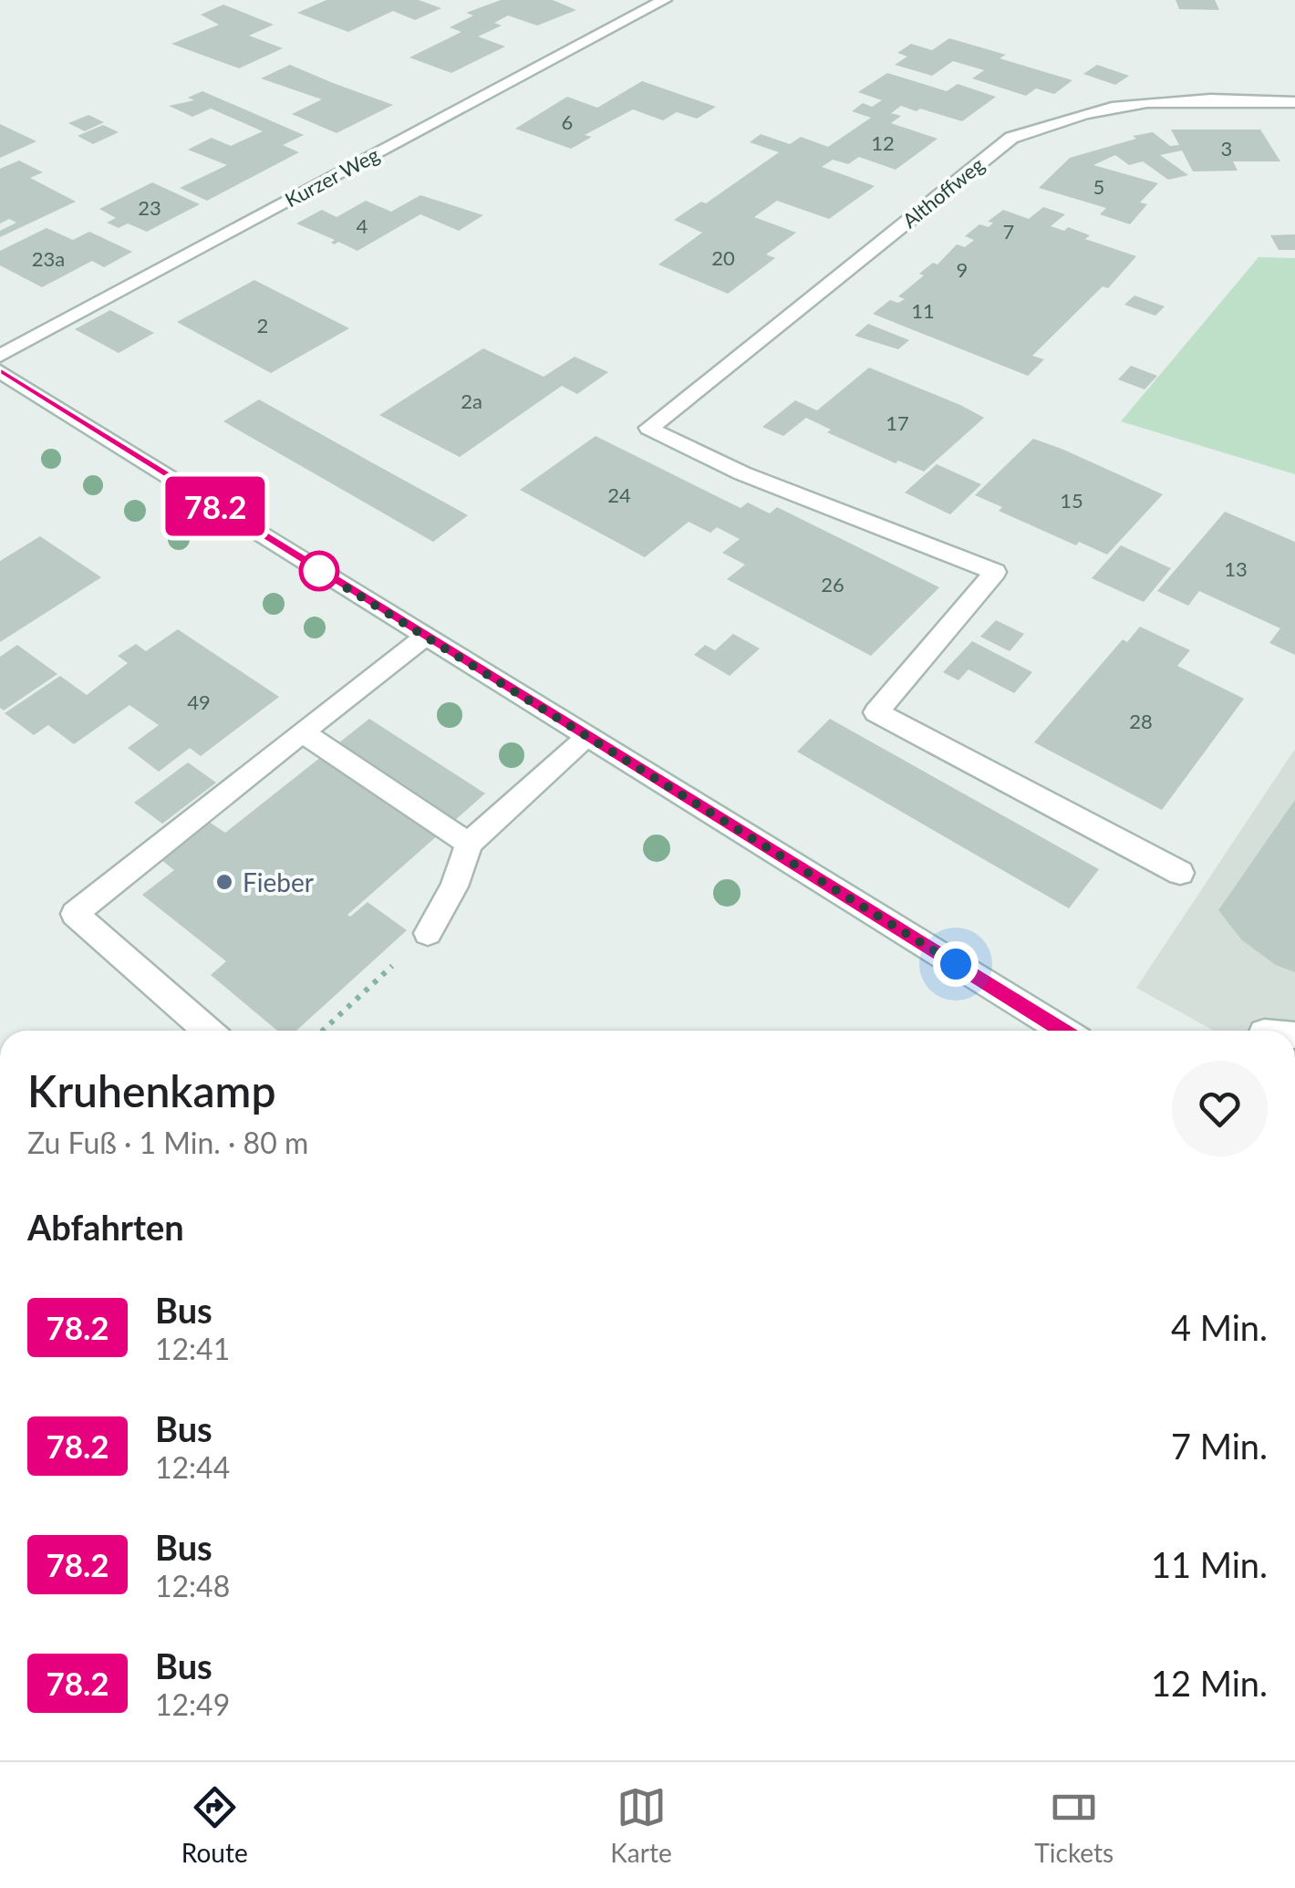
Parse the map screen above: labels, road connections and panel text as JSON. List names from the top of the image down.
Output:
{
  "streets": {
    "street": ["Kurzer Weg", "Althoffweg"]
  },
  "places": ["Fieber"],
  "lines": ["bus line 78.2"],
  "house_numbers": [
    "6",
    "12",
    "3",
    "5",
    "23",
    "4",
    "7",
    "20",
    "23a",
    "9",
    "11",
    "2",
    "2a",
    "17",
    "24",
    "15",
    "13",
    "26",
    "49",
    "28"
  ],
  "page": {
    "on_map": "78.2",
    "heading": [
      ["Kruhenkamp", "Zu Fuß · 1 Min. · 80 m"],
      "Abfahrten"
    ],
    "list": [
      {
        "mark": "78.2",
        "name": "Bus",
        "note": "12:41",
        "value": "4 Min."
      },
      {
        "mark": "78.2",
        "name": "Bus",
        "note": "12:44",
        "value": "7 Min."
      },
      {
        "mark": "78.2",
        "name": "Bus",
        "note": "12:48",
        "value": "11 Min."
      },
      {
        "mark": "78.2",
        "name": "Bus",
        "note": "12:49",
        "value": "12 Min."
      }
    ],
    "tabs": ["Route", "Karte", "Tickets"]
  }
}
